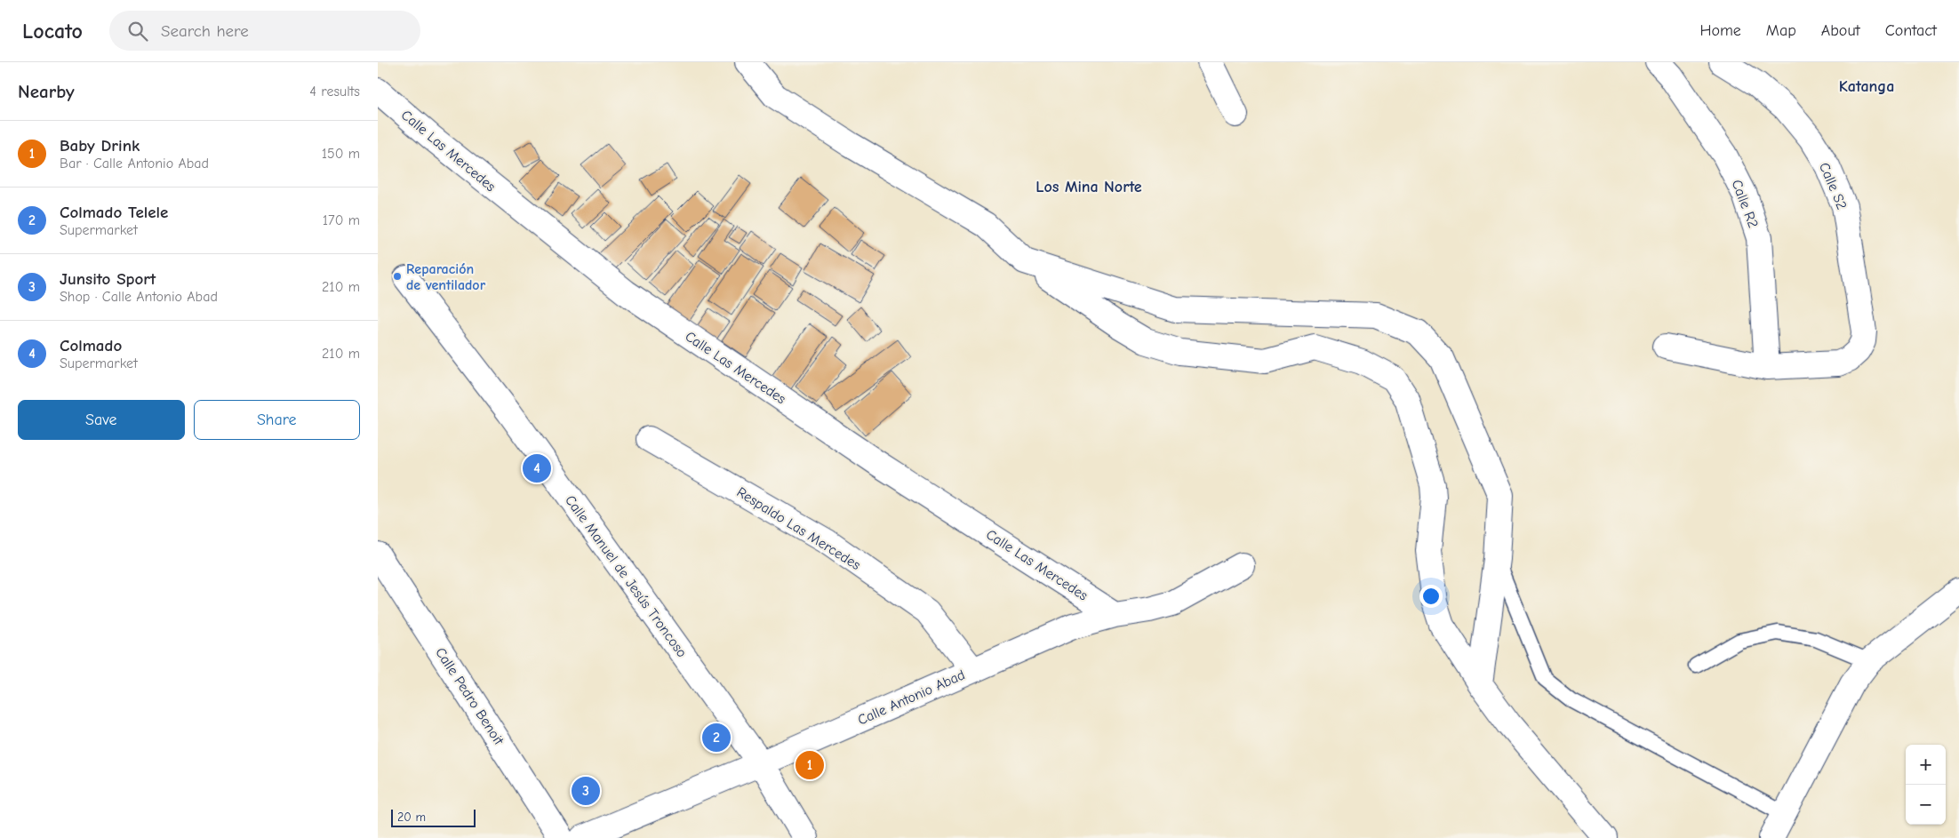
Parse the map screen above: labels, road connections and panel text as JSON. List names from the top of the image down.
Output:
{
  "streets": {
    "street": [
      "Calle Las Mercedes",
      "Calle S2",
      "Calle R2",
      "Respaldo Las Mercedes",
      "Calle Manuel de Jesús Troncoso",
      "Calle Pedro Benoit",
      "Calle Antonio Abad"
    ]
  },
  "crossings": [
    ["Calle Las Mercedes", "Calle Antonio Abad"],
    ["Calle S2", "Calle R2"],
    ["Respaldo Las Mercedes", "Calle Antonio Abad"],
    ["Calle Manuel de Jesús Troncoso", "Calle Antonio Abad"]
  ],
  "districts": ["Katanga", "Los Mina Norte"],
  "places": ["Reparación de ventilador"],
  "scale_bar": "20 m",
  "page": {
    "header": "Locato",
    "search": "Search here",
    "nav": [
      "Home",
      "Map",
      "About",
      "Contact"
    ],
    "heading": ["Nearby", "4 results"],
    "list": [
      {
        "mark": "1",
        "name": "Baby Drink",
        "note": "Bar · Calle Antonio Abad",
        "value": "150 m"
      },
      {
        "mark": "2",
        "name": "Colmado Telele",
        "note": "Supermarket",
        "value": "170 m"
      },
      {
        "mark": "3",
        "name": "Junsito Sport",
        "note": "Shop · Calle Antonio Abad",
        "value": "210 m"
      },
      {
        "mark": "4",
        "name": "Colmado",
        "note": "Supermarket",
        "value": "210 m"
      }
    ],
    "buttons": ["Save", "Share"],
    "pins": [
      "4",
      "2",
      "1",
      "3"
    ],
    "map_buttons": ["+", "−"],
    "scale": "20 m"
  }
}
